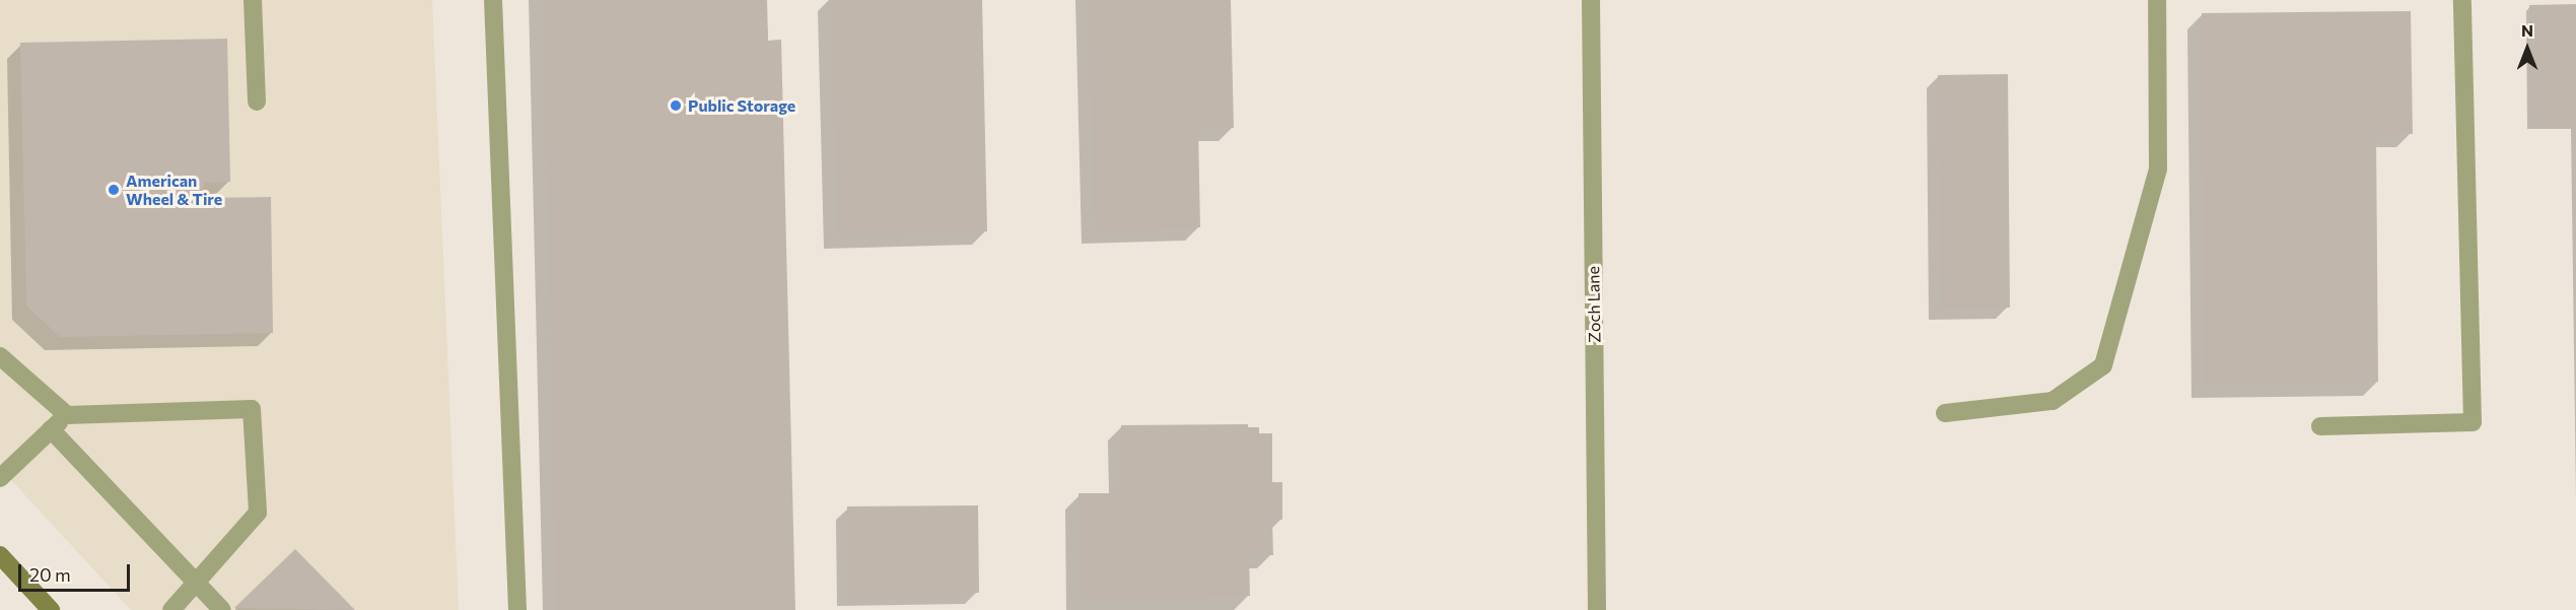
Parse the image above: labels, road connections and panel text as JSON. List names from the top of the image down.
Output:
{
  "streets": {
    "street": ["Zoch Lane"]
  },
  "places": ["Public Storage", "American Wheel & Tire"],
  "scale_bar": "20 m",
  "north": "top"
}
